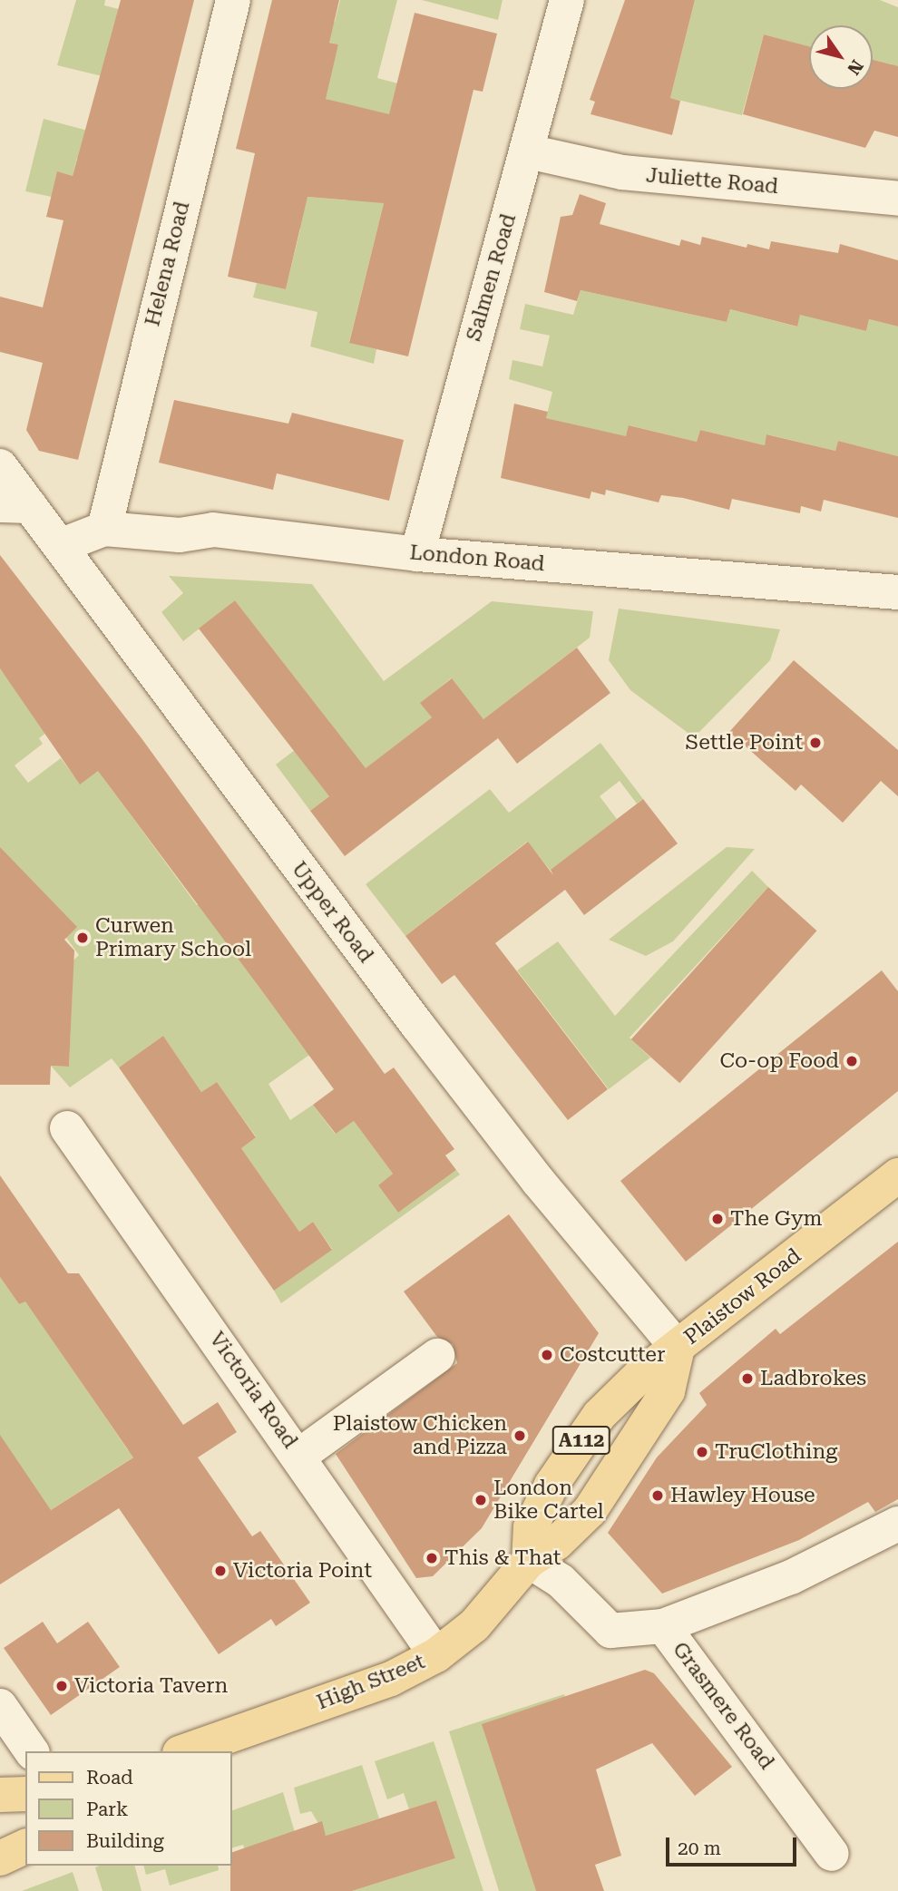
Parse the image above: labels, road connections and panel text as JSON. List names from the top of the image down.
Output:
{
  "streets": {
    "main road": ["Plaistow Road", "A112", "High Street"],
    "street": [
      "Juliette Road",
      "Helena Road",
      "Salmen Road",
      "London Road",
      "Upper Road",
      "Victoria Road",
      "Grasmere Road"
    ]
  },
  "crossings": [
    ["Juliette Road", "Salmen Road"],
    ["Helena Road", "London Road"],
    ["Salmen Road", "London Road"],
    ["London Road", "Upper Road"],
    ["Upper Road", "Plaistow Road"],
    ["Upper Road", "A112"],
    ["Upper Road", "High Street"],
    ["Plaistow Road", "A112"],
    ["Plaistow Road", "High Street"],
    ["Victoria Road", "High Street"],
    ["A112", "High Street"],
    ["A112", "Grasmere Road"],
    ["High Street", "Grasmere Road"]
  ],
  "places": [
    "Settle Point",
    "Curwen Primary School",
    "Co-op Food",
    "The Gym",
    "Costcutter",
    "Ladbrokes",
    "Plaistow Chicken and Pizza",
    "TruClothing",
    "Hawley House",
    "London Bike Cartel",
    "This & That",
    "Victoria Point",
    "Victoria Tavern"
  ],
  "legend": ["Road", "Park", "Building"],
  "scale_bar": "20 m",
  "north": "bottom right"
}
